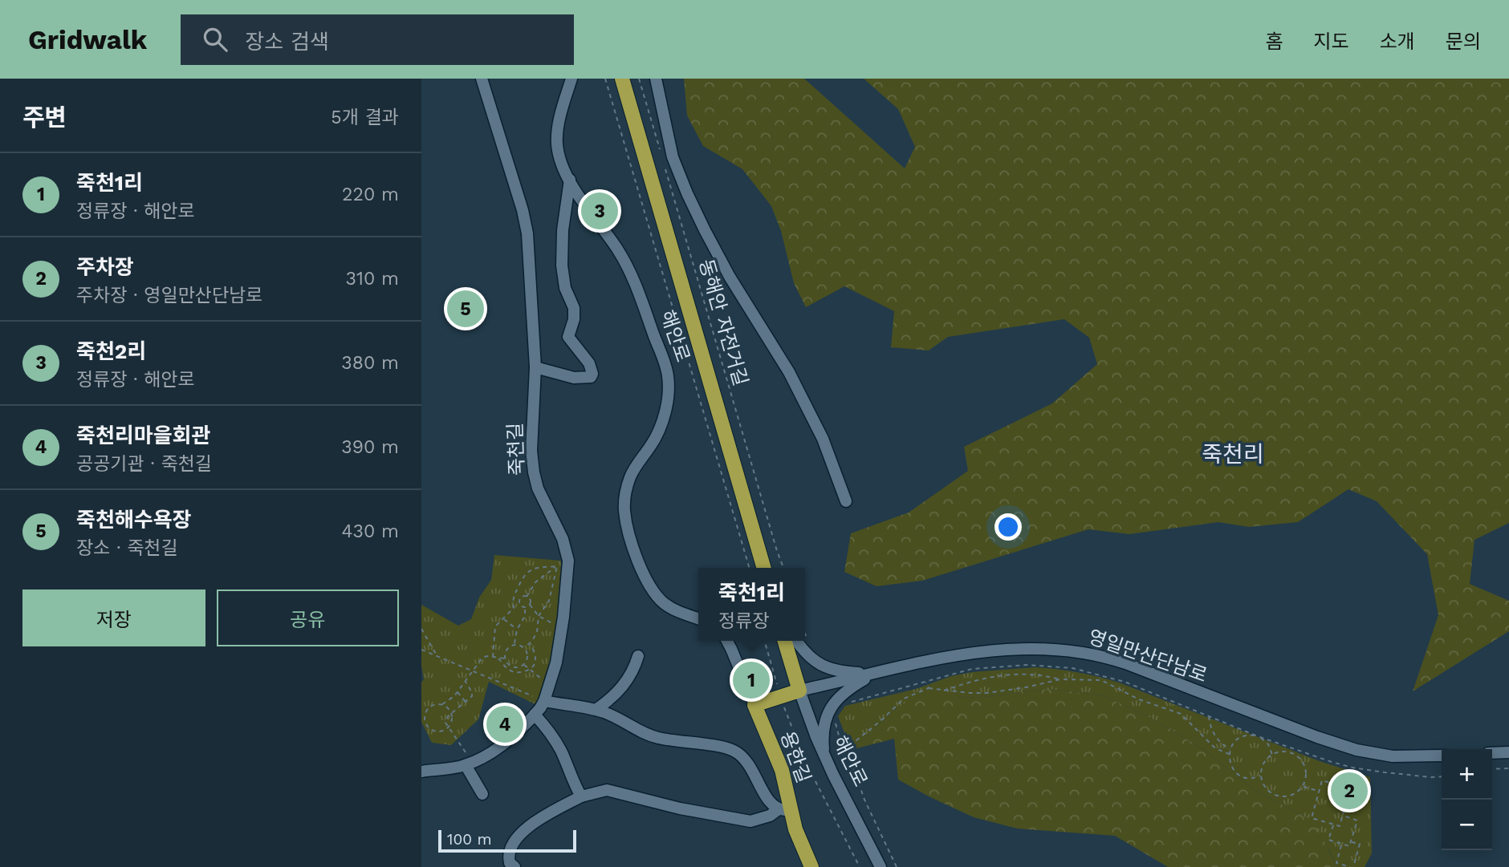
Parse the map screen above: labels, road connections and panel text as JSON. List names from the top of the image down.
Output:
{
  "streets": {
    "main road": ["해안로", "용한길"],
    "street": ["죽천길", "영일만산단남로"],
    "path": ["동해안 자전거길"]
  },
  "crossings": [
    ["해안로", "영일만산단남로"]
  ],
  "districts": ["죽천리"],
  "scale_bar": "100 m",
  "page": {
    "header": "Gridwalk",
    "search": "장소 검색",
    "nav": [
      "홈",
      "지도",
      "소개",
      "문의"
    ],
    "heading": ["주변", "5개 결과"],
    "list": [
      {
        "mark": "1",
        "name": "죽천1리",
        "note": "정류장 · 해안로",
        "value": "220 m"
      },
      {
        "mark": "2",
        "name": "주차장",
        "note": "주차장 · 영일만산단남로",
        "value": "310 m"
      },
      {
        "mark": "3",
        "name": "죽천2리",
        "note": "정류장 · 해안로",
        "value": "380 m"
      },
      {
        "mark": "4",
        "name": "죽천리마을회관",
        "note": "공공기관 · 죽천길",
        "value": "390 m"
      },
      {
        "mark": "5",
        "name": "죽천해수욕장",
        "note": "장소 · 죽천길",
        "value": "430 m"
      }
    ],
    "pins": [
      "3",
      "5",
      "1",
      "4",
      "2"
    ],
    "popup": ["죽천1리", "정류장"],
    "buttons": ["저장", "공유"],
    "map_buttons": ["+", "−"],
    "scale": "100 m"
  }
}
